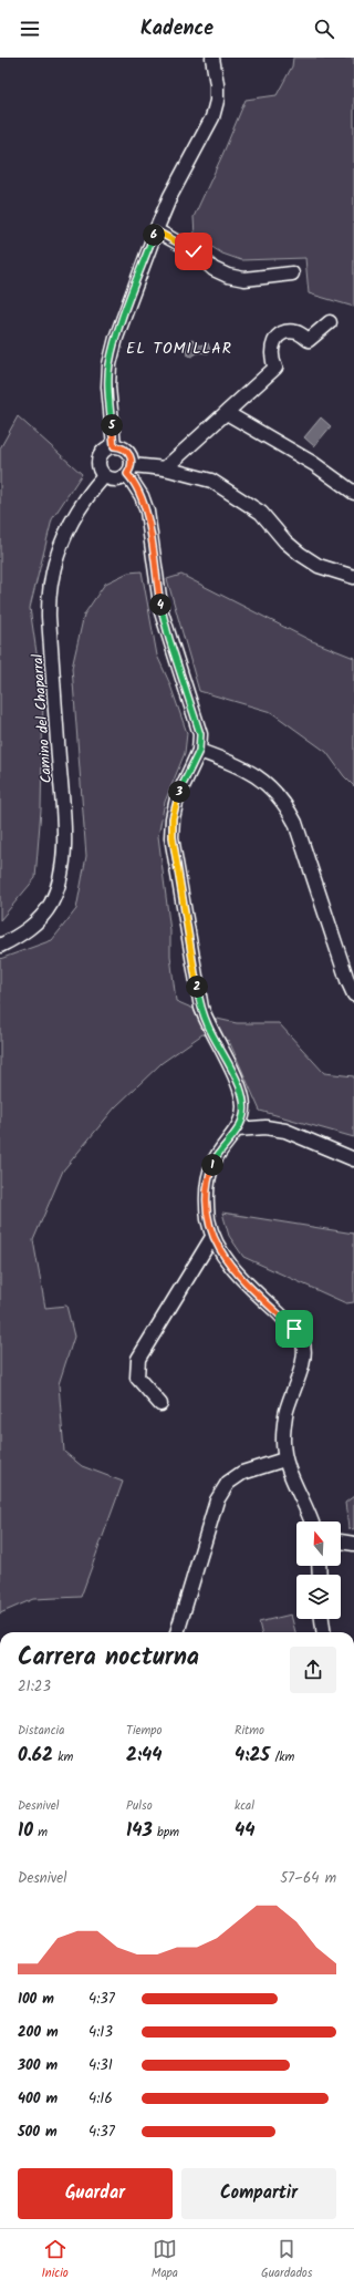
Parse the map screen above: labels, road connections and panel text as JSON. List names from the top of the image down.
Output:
{
  "streets": {
    "street": ["Camino del Chaparral"]
  },
  "districts": ["EL TOMILLAR"],
  "north": "top",
  "page": {
    "header": "Kadence",
    "pins": [
      "6",
      "5",
      "4",
      "3",
      "2",
      "1"
    ],
    "heading": ["Carrera nocturna", "21:23"],
    "stats": [
      ["Distancia", "0.62 km"],
      ["Tiempo", "2:44"],
      ["Ritmo", "4:25 /km"],
      ["Desnivel", "10 m"],
      ["Pulso", "143 bpm"],
      ["kcal", "44"]
    ],
    "chart": ["Desnivel", "57–64 m"],
    "list": [
      {
        "name": "100 m",
        "note": "4:37"
      },
      {
        "name": "200 m",
        "note": "4:13"
      },
      {
        "name": "300 m",
        "note": "4:31"
      },
      {
        "name": "400 m",
        "note": "4:16"
      },
      {
        "name": "500 m",
        "note": "4:37"
      }
    ],
    "buttons": ["Guardar", "Compartir"],
    "tabs": ["Inicio", "Mapa", "Guardados"]
  }
}
